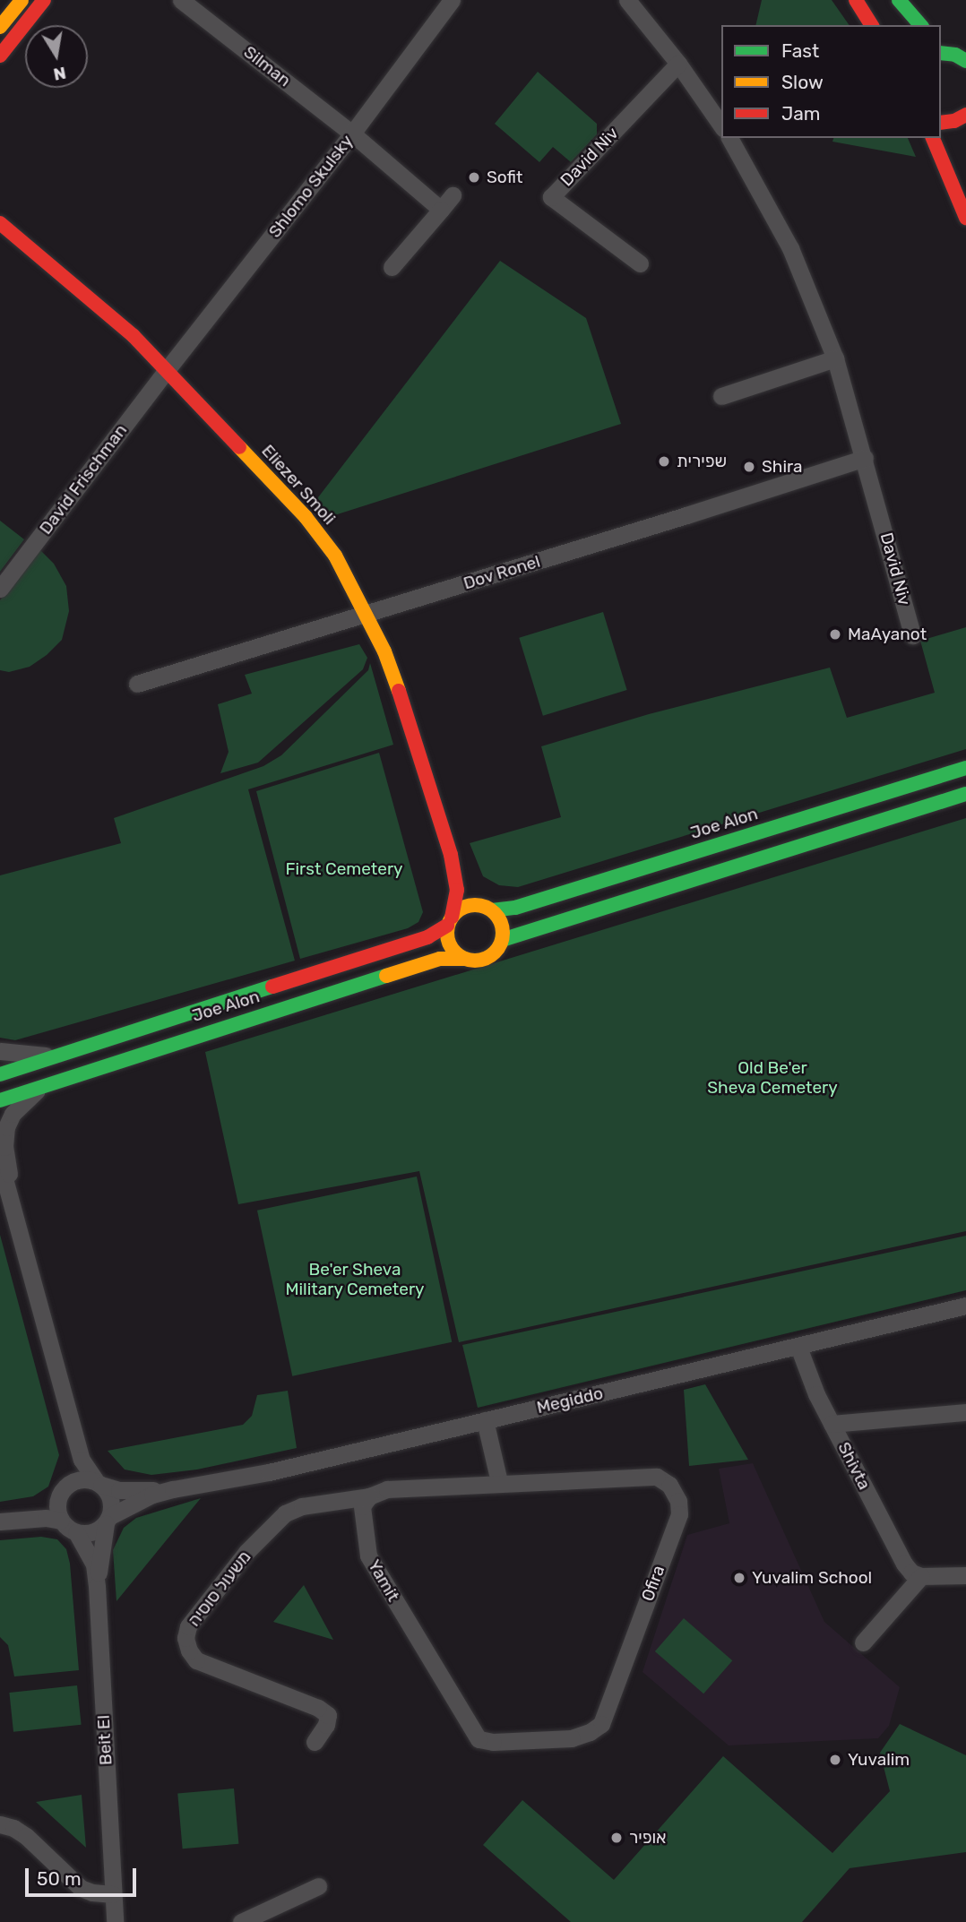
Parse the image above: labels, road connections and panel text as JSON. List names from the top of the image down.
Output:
{
  "streets": {
    "main road": ["Eliezer Smoli", "Joe Alon"],
    "street": [
      "Silman",
      "David Niv",
      "Shlomo Skulsky",
      "David Frischman",
      "Dov Ronel",
      "Megiddo",
      "Shivta",
      "Yamit",
      "Ofira",
      "משעול סוסיה",
      "Beit El"
    ]
  },
  "crossings": [
    ["Silman", "Shlomo Skulsky"],
    ["David Niv", "Dov Ronel"],
    ["Shlomo Skulsky", "David Frischman"],
    ["Shlomo Skulsky", "Eliezer Smoli"],
    ["David Frischman", "Eliezer Smoli"],
    ["Eliezer Smoli", "Dov Ronel"],
    ["Eliezer Smoli", "Joe Alon"],
    ["Megiddo", "Shivta"],
    ["Megiddo", "Beit El"],
    ["Yamit", "Ofira"],
    ["Yamit", "משעול סוסיה"]
  ],
  "parks": ["First Cemetery", "Old Be'er Sheva Cemetery", "Be'er Sheva Military Cemetery"],
  "places": [
    "Sofit",
    "שפירית",
    "Shira",
    "MaAyanot",
    "Yuvalim School",
    "Yuvalim",
    "אופיר"
  ],
  "legend": ["Fast", "Slow", "Jam"],
  "scale_bar": "50 m",
  "north": "bottom"
}
